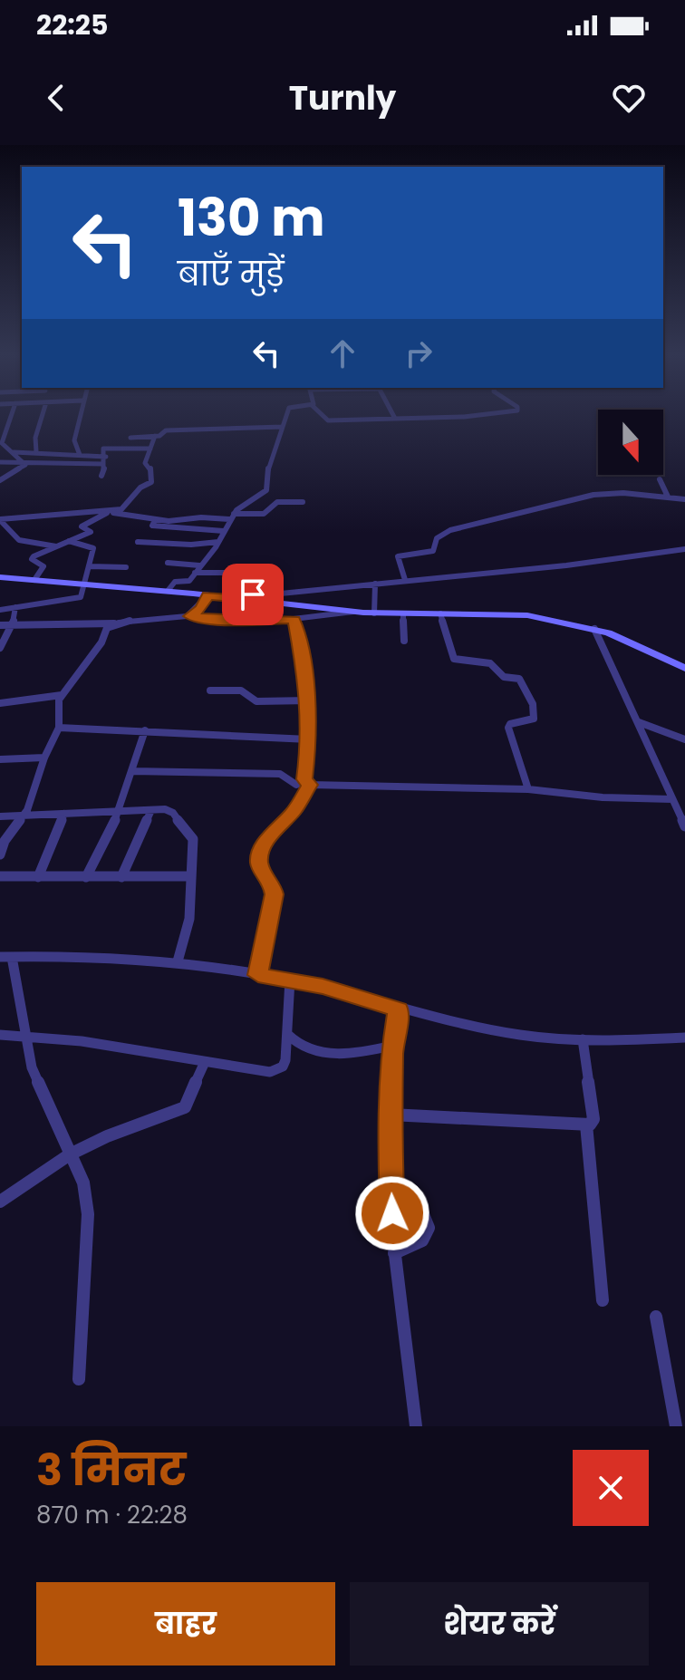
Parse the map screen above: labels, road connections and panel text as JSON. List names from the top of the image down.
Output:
{
  "north": "bottom",
  "page": {
    "status": "22:25",
    "header": "Turnly",
    "turn": ["130 m", "बाएँ मुड़ें"],
    "heading": ["3 मिनट", "870 m · 22:28"],
    "buttons": ["बाहर", "शेयर करें"]
  }
}
